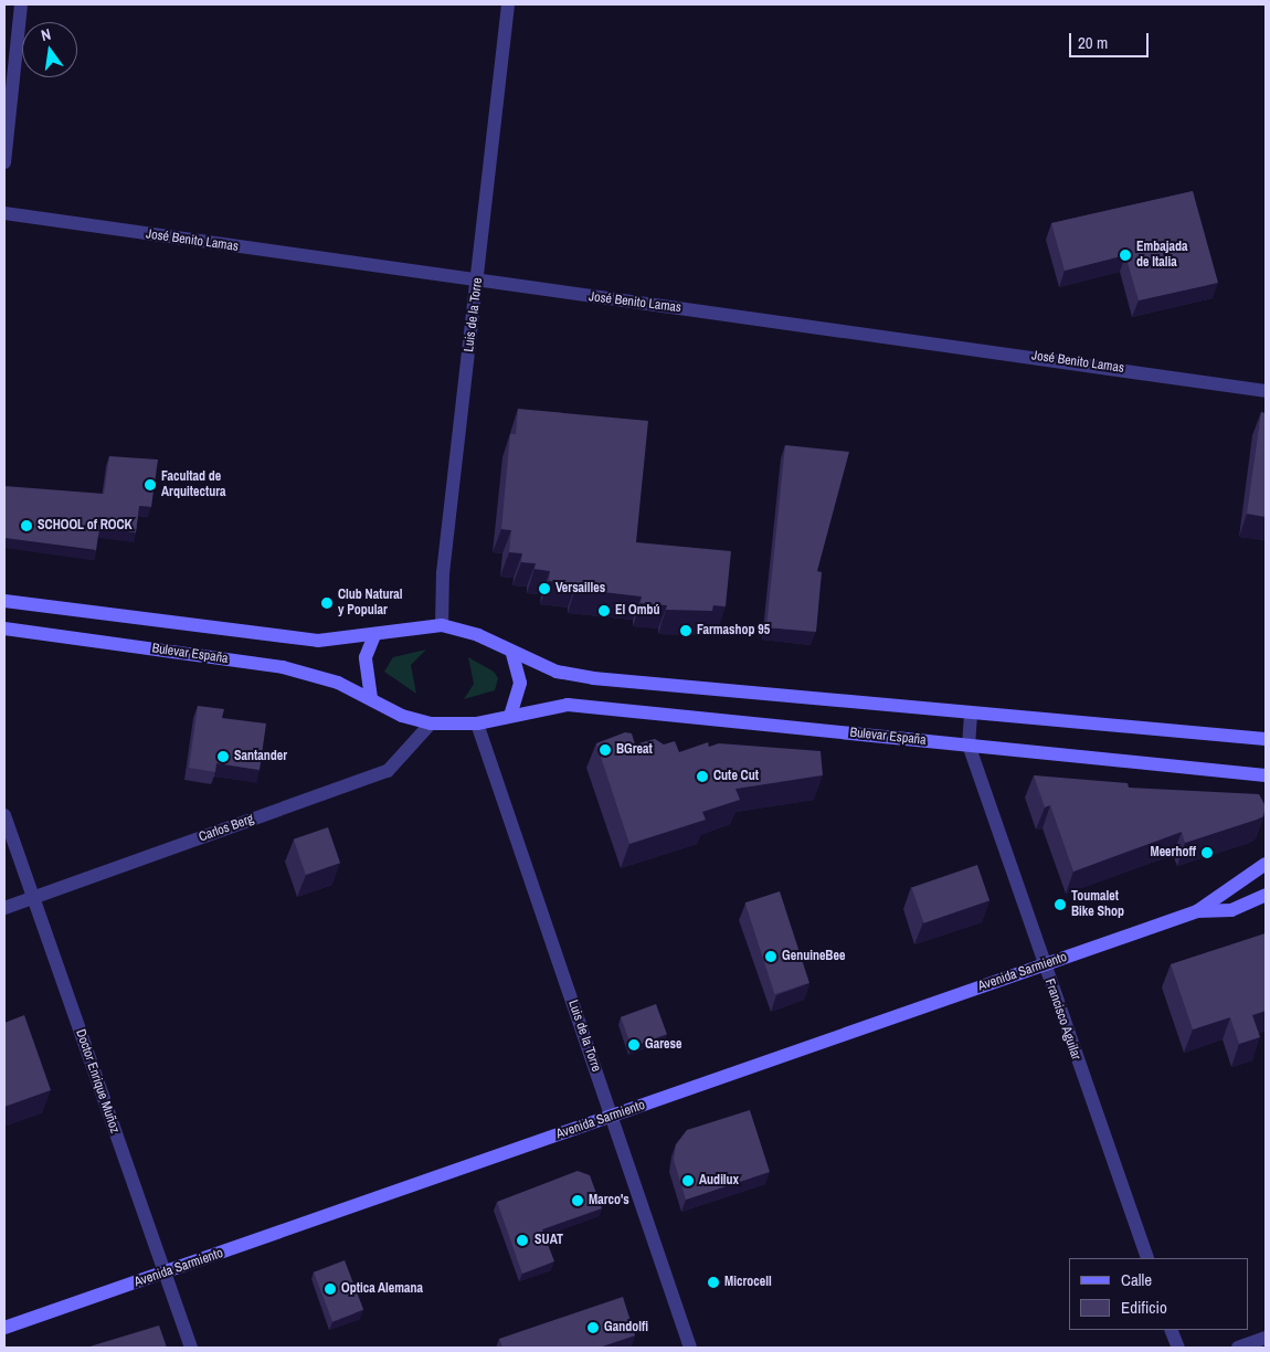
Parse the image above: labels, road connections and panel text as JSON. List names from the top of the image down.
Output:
{
  "streets": {
    "main road": ["Bulevar España", "Avenida Sarmiento"],
    "street": [
      "José Benito Lamas",
      "Luis de la Torre",
      "Carlos Berg",
      "Francisco Aguilar",
      "Doctor Enrique Muñoz"
    ]
  },
  "crossings": [
    ["José Benito Lamas", "Luis de la Torre"],
    ["Luis de la Torre", "Bulevar España"],
    ["Luis de la Torre", "Carlos Berg"],
    ["Luis de la Torre", "Avenida Sarmiento"],
    ["Bulevar España", "Carlos Berg"],
    ["Bulevar España", "Francisco Aguilar"],
    ["Carlos Berg", "Doctor Enrique Muñoz"],
    ["Avenida Sarmiento", "Francisco Aguilar"],
    ["Avenida Sarmiento", "Doctor Enrique Muñoz"]
  ],
  "places": [
    "Embajada de Italia",
    "Facultad de Arquitectura",
    "SCHOOL of ROCK",
    "Versailles",
    "Club Natural y Popular",
    "El Ombú",
    "Farmashop 95",
    "BGreat",
    "Santander",
    "Cute Cut",
    "Meerhoff",
    "Toumalet Bike Shop",
    "GenuineBee",
    "Garese",
    "Audilux",
    "Marco's",
    "SUAT",
    "Microcell",
    "Optica Alemana",
    "Gandolfi"
  ],
  "legend": ["Calle", "Edificio"],
  "scale_bar": "20 m",
  "north": "top"
}
